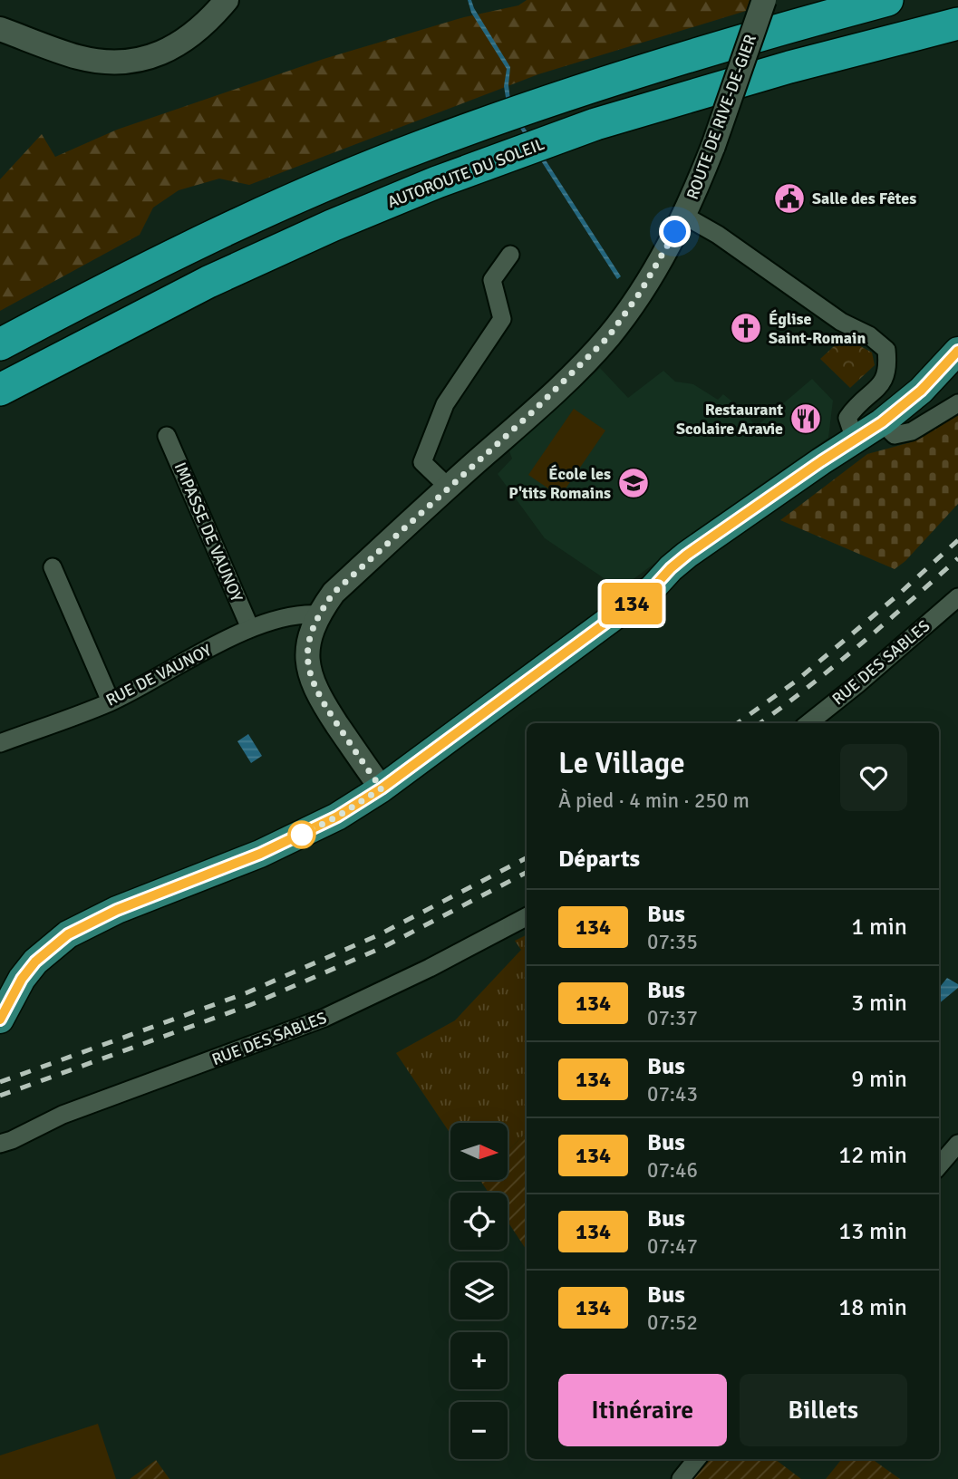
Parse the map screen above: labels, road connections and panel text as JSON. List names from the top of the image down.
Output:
{
  "streets": {
    "highway": ["AUTOROUTE DU SOLEIL"],
    "main road": ["ROUTE DE RIVE-DE-GIER"],
    "street": ["IMPASSE DE VAUNOY", "RUE DES SABLES", "RUE DE VAUNOY"]
  },
  "crossings": [
    ["ROUTE DE RIVE-DE-GIER", "RUE DE VAUNOY"],
    ["IMPASSE DE VAUNOY", "RUE DE VAUNOY"]
  ],
  "places": {
    "public building": ["Salle des Fêtes"],
    "church": ["Église Saint-Romain"],
    "restaurant": ["Restaurant Scolaire Aravie"],
    "school or university": ["École les P'tits Romains"]
  },
  "lines": ["bus line 134"],
  "north": "right",
  "page": {
    "on_map": "134",
    "heading": [
      ["Le Village", "À pied · 4 min · 250 m"],
      "Départs"
    ],
    "list": [
      {
        "mark": "134",
        "name": "Bus",
        "note": "07:35",
        "value": "1 min"
      },
      {
        "mark": "134",
        "name": "Bus",
        "note": "07:37",
        "value": "3 min"
      },
      {
        "mark": "134",
        "name": "Bus",
        "note": "07:43",
        "value": "9 min"
      },
      {
        "mark": "134",
        "name": "Bus",
        "note": "07:46",
        "value": "12 min"
      },
      {
        "mark": "134",
        "name": "Bus",
        "note": "07:47",
        "value": "13 min"
      },
      {
        "mark": "134",
        "name": "Bus",
        "note": "07:52",
        "value": "18 min"
      }
    ],
    "map_buttons": ["+", "−"],
    "buttons": ["Itinéraire", "Billets"]
  }
}
